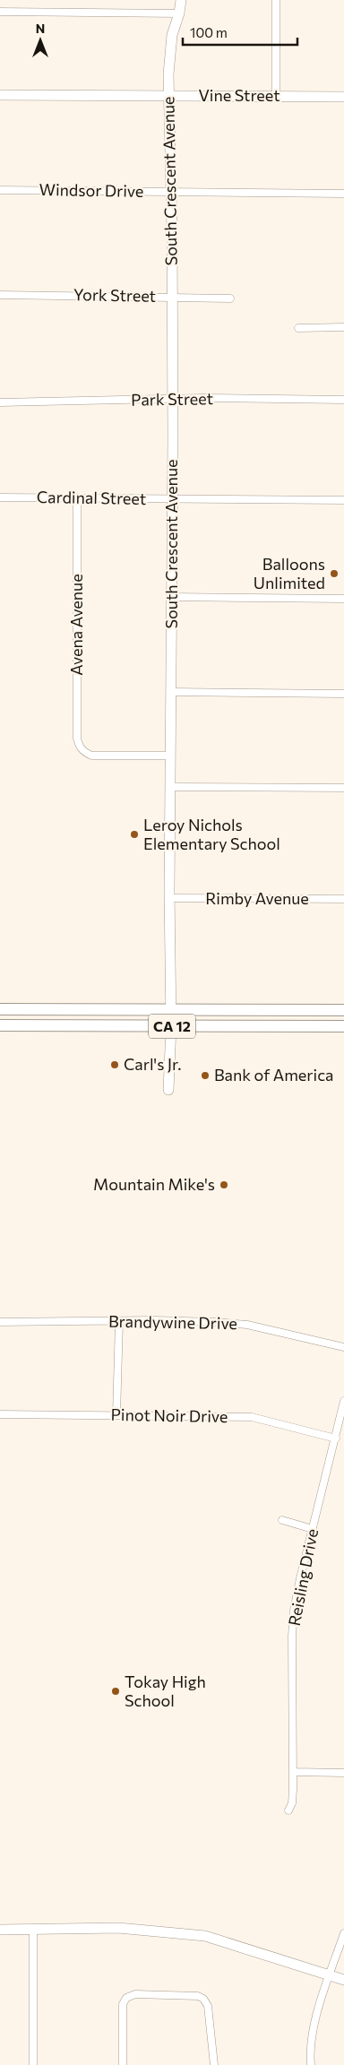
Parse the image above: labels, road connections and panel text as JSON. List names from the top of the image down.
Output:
{
  "streets": {
    "main road": ["CA 12"],
    "street": [
      "Vine Street",
      "South Crescent Avenue",
      "Windsor Drive",
      "York Street",
      "Park Street",
      "Cardinal Street",
      "Avena Avenue",
      "Rimby Avenue",
      "Brandywine Drive",
      "Pinot Noir Drive",
      "Reisling Drive"
    ]
  },
  "crossings": [
    ["Vine Street", "South Crescent Avenue"],
    ["South Crescent Avenue", "Windsor Drive"],
    ["South Crescent Avenue", "York Street"],
    ["South Crescent Avenue", "Park Street"],
    ["South Crescent Avenue", "Cardinal Street"],
    ["South Crescent Avenue", "Avena Avenue"],
    ["South Crescent Avenue", "Rimby Avenue"],
    ["South Crescent Avenue", "CA 12"],
    ["Cardinal Street", "Avena Avenue"],
    ["Pinot Noir Drive", "Reisling Drive"]
  ],
  "places": [
    "Balloons Unlimited",
    "Leroy Nichols Elementary School",
    "Carl's Jr.",
    "Bank of America",
    "Mountain Mike's",
    "Tokay High School"
  ],
  "scale_bar": "100 m",
  "north": "top"
}
